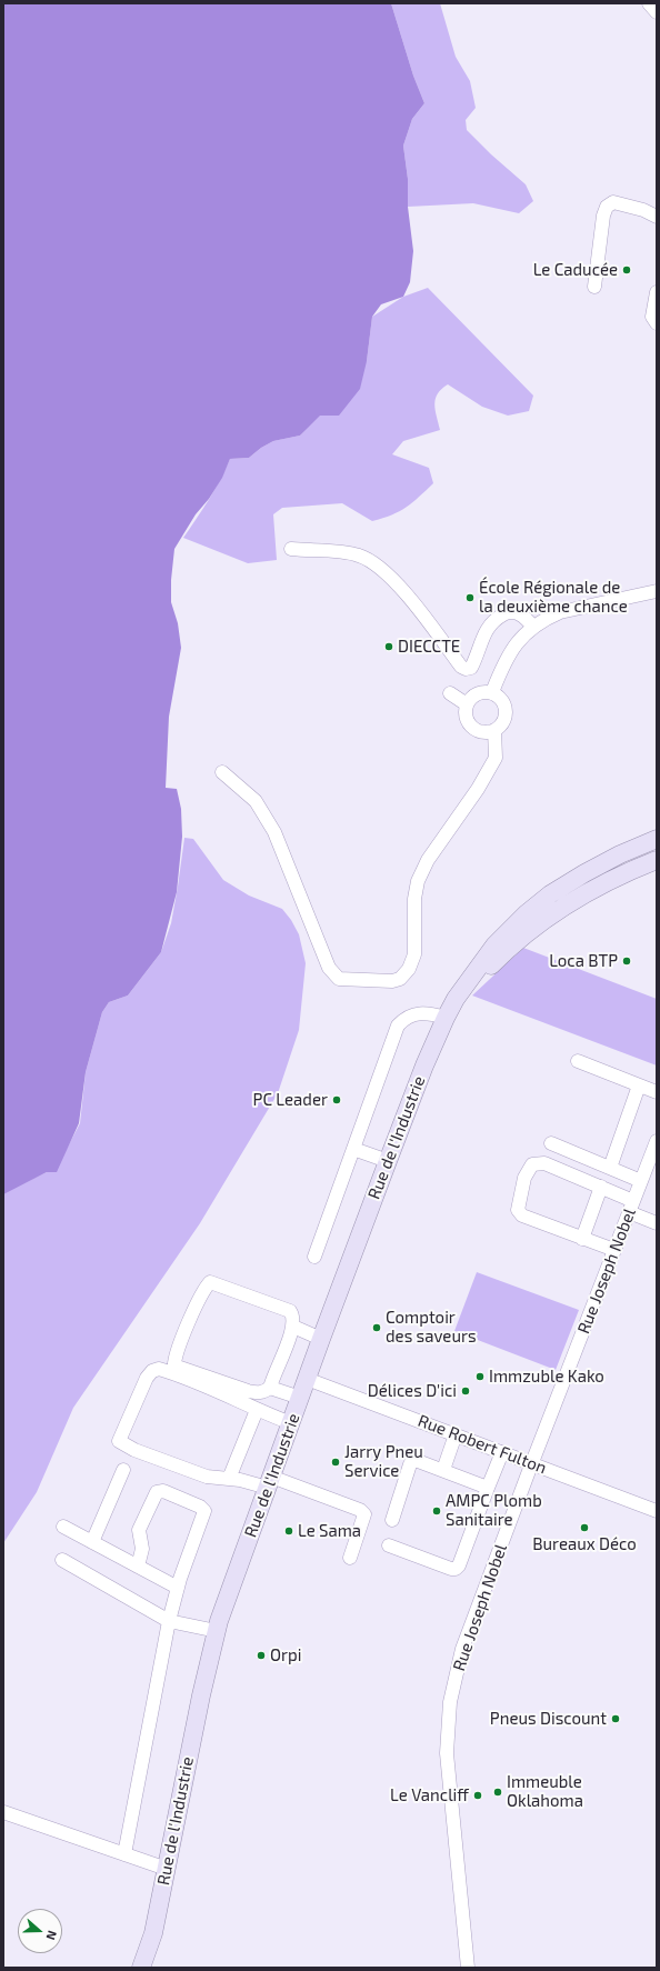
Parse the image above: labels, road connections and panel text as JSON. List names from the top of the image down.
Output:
{
  "streets": {
    "main road": ["Rue de l'Industrie"],
    "street": ["Rue Joseph Nobel", "Rue Robert Fulton"]
  },
  "crossings": [
    ["Rue de l'Industrie", "Rue Robert Fulton"],
    ["Rue Joseph Nobel", "Rue Robert Fulton"]
  ],
  "places": [
    "Le Caducée",
    "École Régionale de la deuxième chance",
    "DIECCTE",
    "Loca BTP",
    "PC Leader",
    "Comptoir des saveurs",
    "Immzuble Kako",
    "Délices D'ici",
    "Jarry Pneu Service",
    "AMPC Plomb Sanitaire",
    "Bureaux Déco",
    "Le Sama",
    "Orpi",
    "Pneus Discount",
    "Immeuble Oklahoma",
    "Le Vancliff"
  ],
  "north": "right"
}
